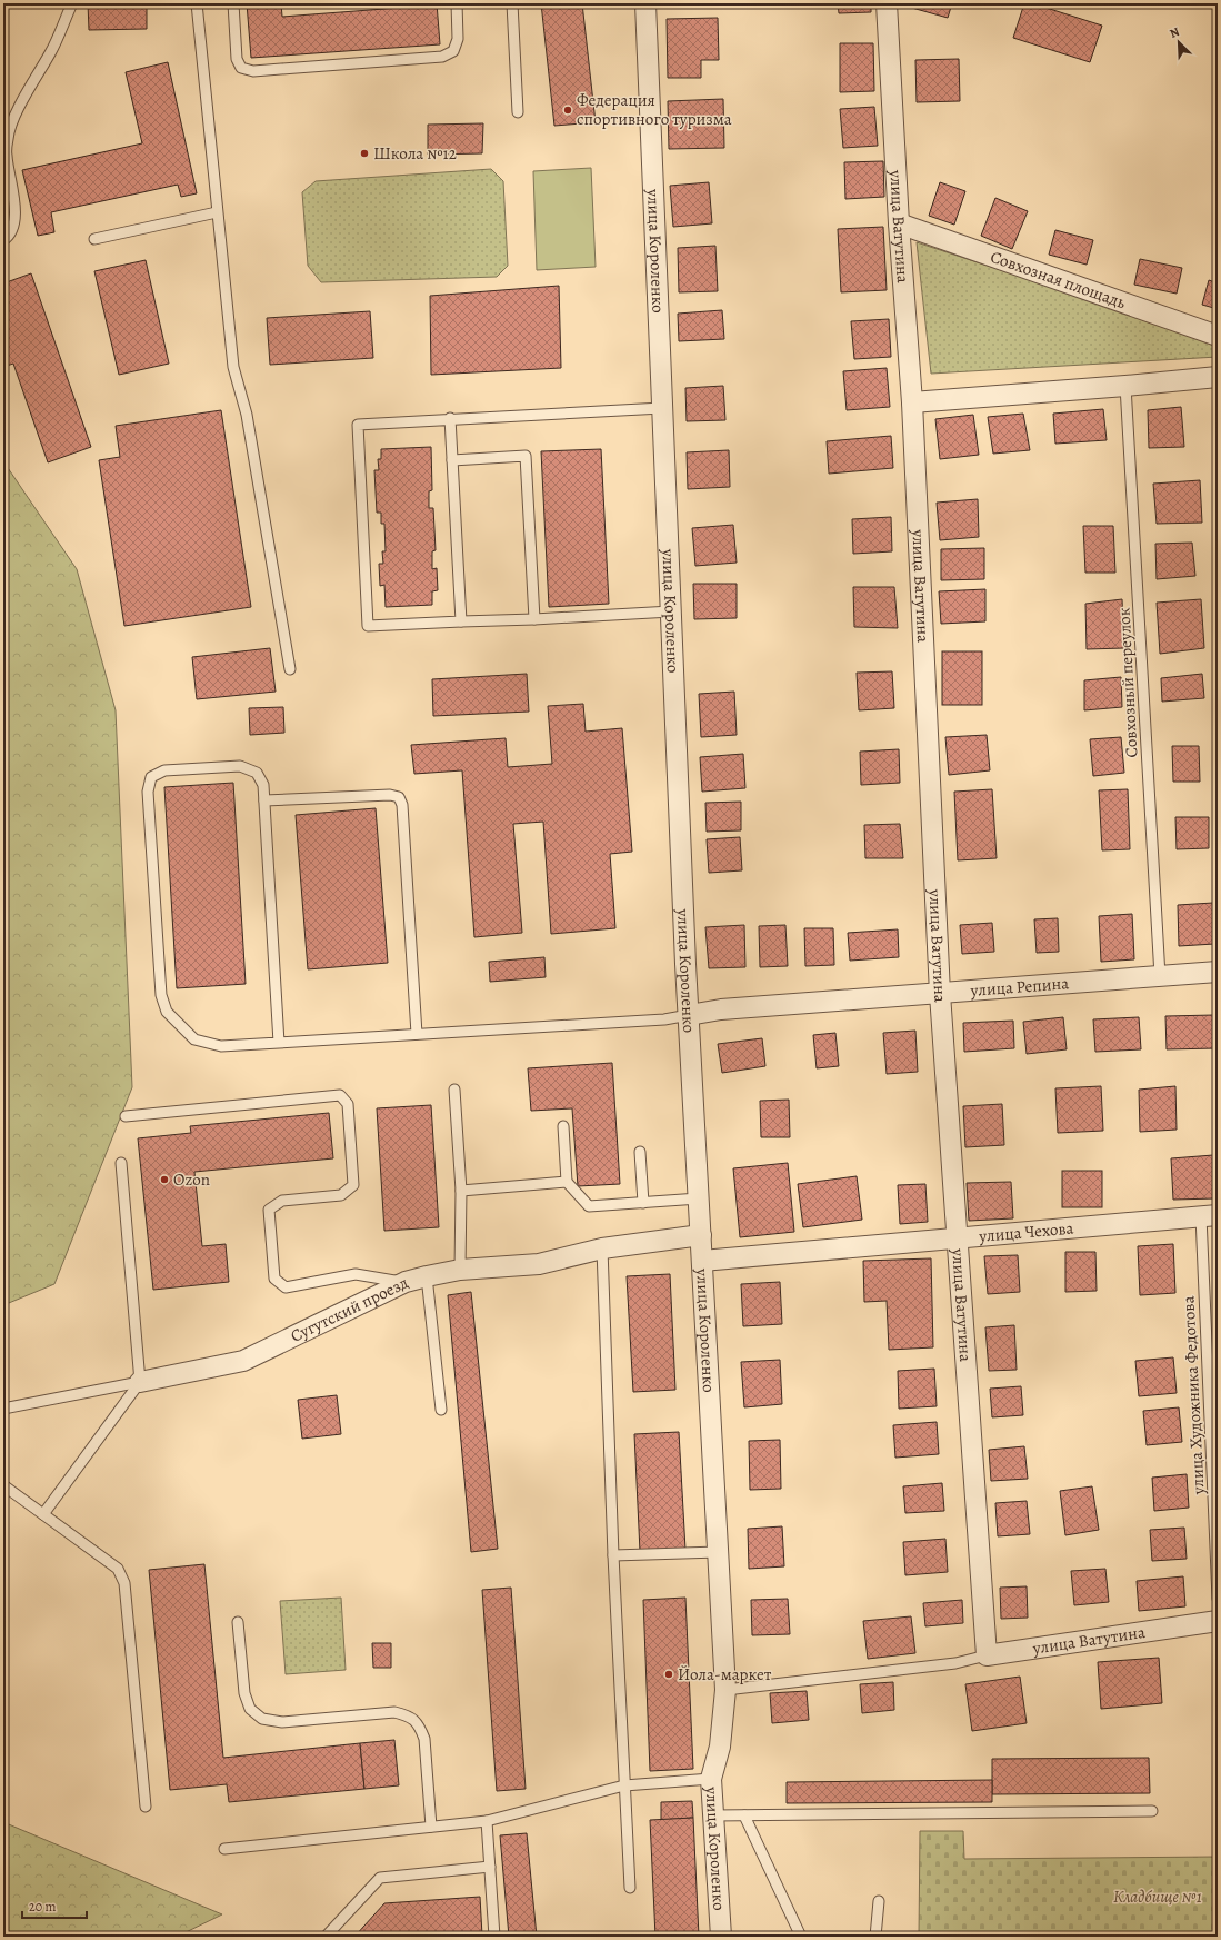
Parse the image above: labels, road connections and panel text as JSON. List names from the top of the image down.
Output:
{
  "streets": {
    "street": [
      "улица Ватутина",
      "улица Короленко",
      "Совхозная площадь",
      "улица Репина",
      "улица Чехова",
      "Сугутский проезд"
    ],
    "lane": ["Совхозный переулок", "улица Художника Федотова"]
  },
  "crossings": [
    ["улица Ватутина", "Совхозная площадь"],
    ["улица Ватутина", "улица Репина"],
    ["улица Ватутина", "улица Чехова"],
    ["улица Короленко", "улица Репина"],
    ["улица Короленко", "улица Чехова"],
    ["улица Короленко", "Сугутский проезд"],
    ["Совхозный переулок", "улица Репина"],
    ["улица Чехова", "улица Художника Федотова"]
  ],
  "parks": ["Кладбище №1"],
  "places": [
    "Федерация спортивного туризма",
    "Школа №12",
    "Ozon",
    "Йола-маркет"
  ],
  "scale_bar": "20 m",
  "north": "top left"
}
